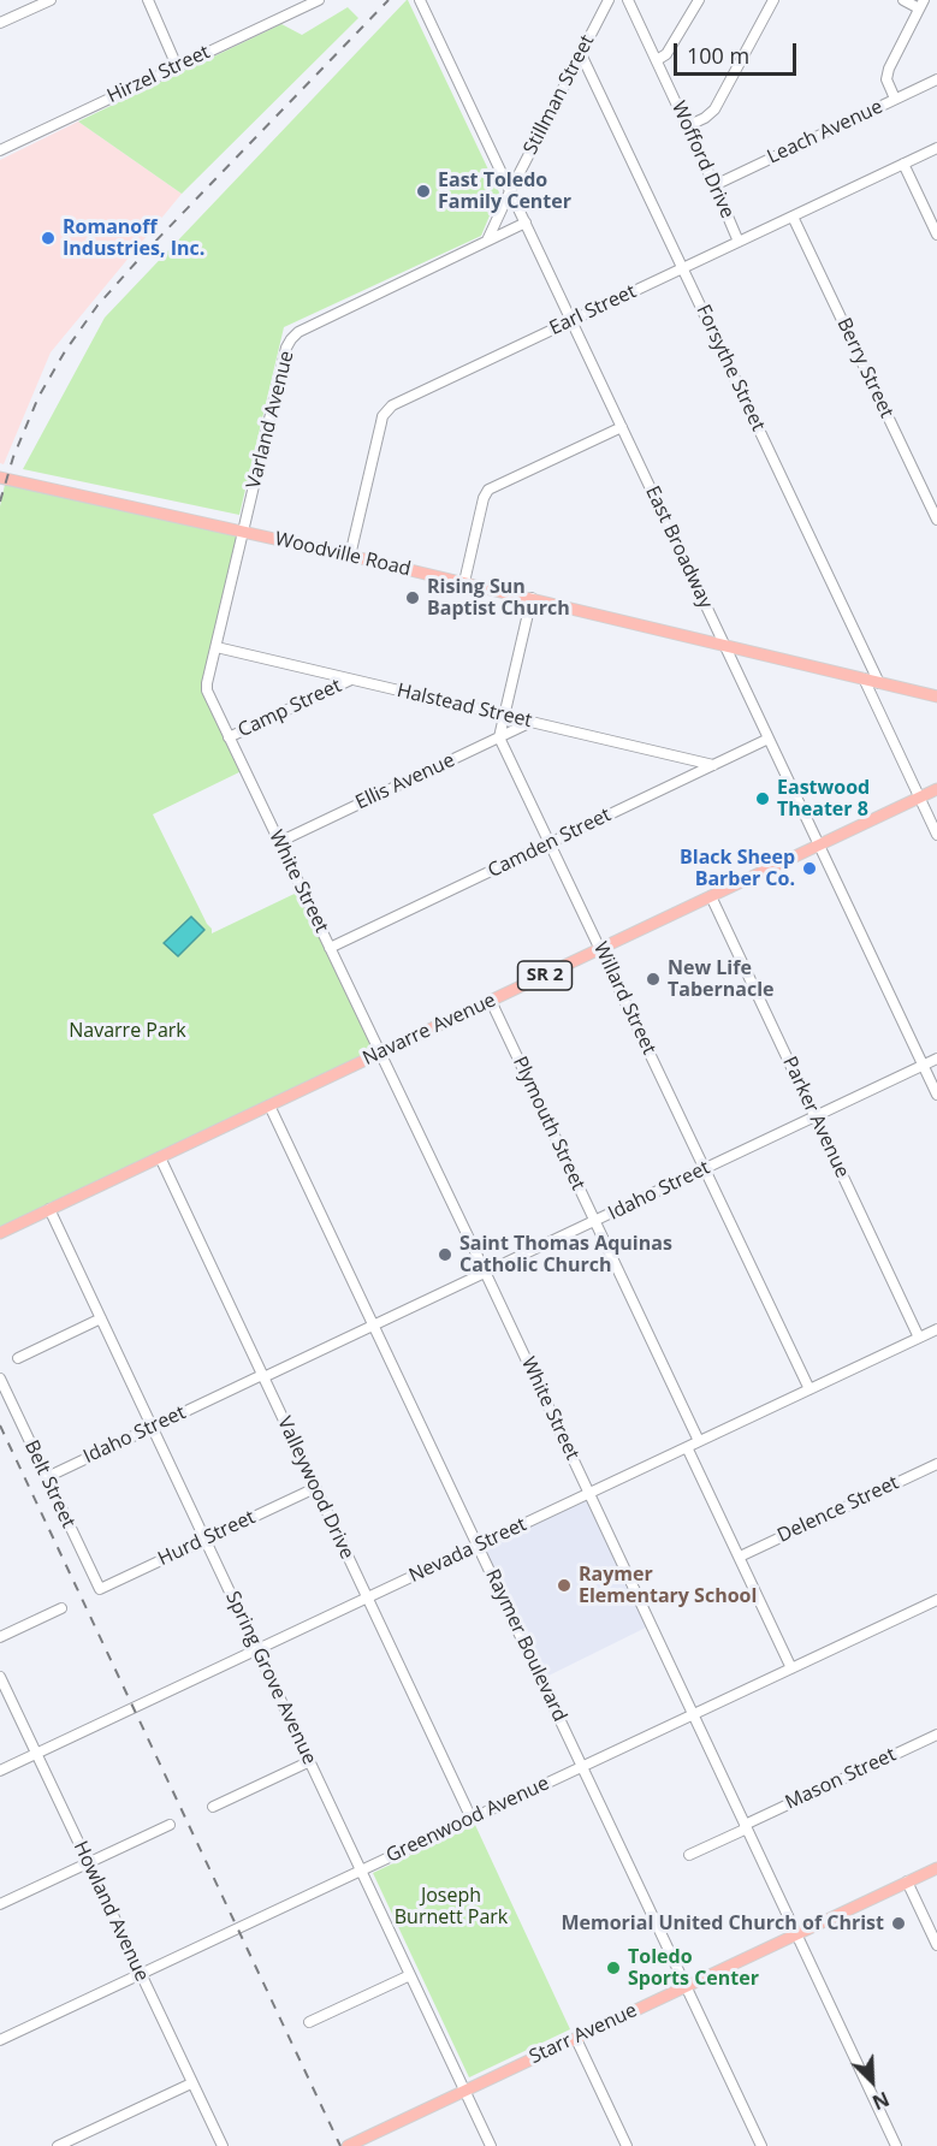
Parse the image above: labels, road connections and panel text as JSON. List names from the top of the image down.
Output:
{
  "streets": {
    "main road": [
      "Woodville Road",
      "SR 2",
      "Navarre Avenue",
      "Starr Avenue"
    ],
    "street": [
      "Hirzel Street",
      "Stillman Street",
      "Leach Avenue",
      "Wofford Drive",
      "Earl Street",
      "Forsythe Street",
      "Berry Street",
      "Varland Avenue",
      "East Broadway",
      "Halstead Street",
      "Camp Street",
      "Ellis Avenue",
      "Camden Street",
      "White Street",
      "Willard Street",
      "Parker Avenue",
      "Plymouth Street",
      "Idaho Street",
      "Belt Street",
      "Valleywood Drive",
      "Delence Street",
      "Hurd Street",
      "Nevada Street",
      "Raymer Boulevard",
      "Spring Grove Avenue",
      "Mason Street",
      "Greenwood Avenue",
      "Howland Avenue"
    ]
  },
  "crossings": [
    ["Stillman Street", "Forsythe Street"],
    ["Stillman Street", "East Broadway"],
    ["Leach Avenue", "Wofford Drive"],
    ["Wofford Drive", "Earl Street"],
    ["Earl Street", "Forsythe Street"],
    ["Earl Street", "Berry Street"],
    ["Earl Street", "East Broadway"],
    ["Earl Street", "Woodville Road"],
    ["Forsythe Street", "Woodville Road"],
    ["Varland Avenue", "East Broadway"],
    ["Varland Avenue", "Woodville Road"],
    ["Varland Avenue", "Halstead Street"],
    ["Varland Avenue", "White Street"],
    ["East Broadway", "Woodville Road"],
    ["East Broadway", "Camden Street"],
    ["East Broadway", "Navarre Avenue"],
    ["East Broadway", "Idaho Street"],
    ["Halstead Street", "Camp Street"],
    ["Halstead Street", "Ellis Avenue"],
    ["Halstead Street", "Camden Street"],
    ["Camp Street", "White Street"],
    ["Ellis Avenue", "White Street"],
    ["Ellis Avenue", "Willard Street"],
    ["Camden Street", "White Street"],
    ["Camden Street", "Willard Street"],
    ["White Street", "Navarre Avenue"],
    ["White Street", "Idaho Street"],
    ["White Street", "Nevada Street"],
    ["White Street", "Mason Street"],
    ["White Street", "Greenwood Avenue"],
    ["White Street", "Starr Avenue"],
    ["Willard Street", "Navarre Avenue"],
    ["Willard Street", "Idaho Street"],
    ["Willard Street", "Nevada Street"],
    ["Navarre Avenue", "Parker Avenue"],
    ["Navarre Avenue", "Plymouth Street"],
    ["Navarre Avenue", "Valleywood Drive"],
    ["Navarre Avenue", "Raymer Boulevard"],
    ["Navarre Avenue", "Spring Grove Avenue"],
    ["Parker Avenue", "Idaho Street"],
    ["Parker Avenue", "Nevada Street"],
    ["Plymouth Street", "Idaho Street"],
    ["Plymouth Street", "Nevada Street"],
    ["Idaho Street", "Belt Street"],
    ["Idaho Street", "Valleywood Drive"],
    ["Idaho Street", "Raymer Boulevard"],
    ["Idaho Street", "Spring Grove Avenue"],
    ["Belt Street", "Hurd Street"],
    ["Valleywood Drive", "Hurd Street"],
    ["Valleywood Drive", "Nevada Street"],
    ["Valleywood Drive", "Greenwood Avenue"],
    ["Hurd Street", "Spring Grove Avenue"],
    ["Nevada Street", "Raymer Boulevard"],
    ["Nevada Street", "Spring Grove Avenue"],
    ["Nevada Street", "Howland Avenue"],
    ["Raymer Boulevard", "Greenwood Avenue"],
    ["Raymer Boulevard", "Starr Avenue"],
    ["Spring Grove Avenue", "Greenwood Avenue"],
    ["Spring Grove Avenue", "Starr Avenue"],
    ["Greenwood Avenue", "Howland Avenue"]
  ],
  "parks": ["Navarre Park", "Joseph Burnett Park"],
  "places": [
    "East Toledo Family Center",
    "Romanoff Industries, Inc.",
    "Rising Sun Baptist Church",
    "Eastwood Theater 8",
    "Black Sheep Barber Co.",
    "New Life Tabernacle",
    "Saint Thomas Aquinas Catholic Church",
    "Raymer Elementary School",
    "Memorial United Church of Christ",
    "Toledo Sports Center"
  ],
  "scale_bar": "100 m",
  "north": "bottom right"
}
